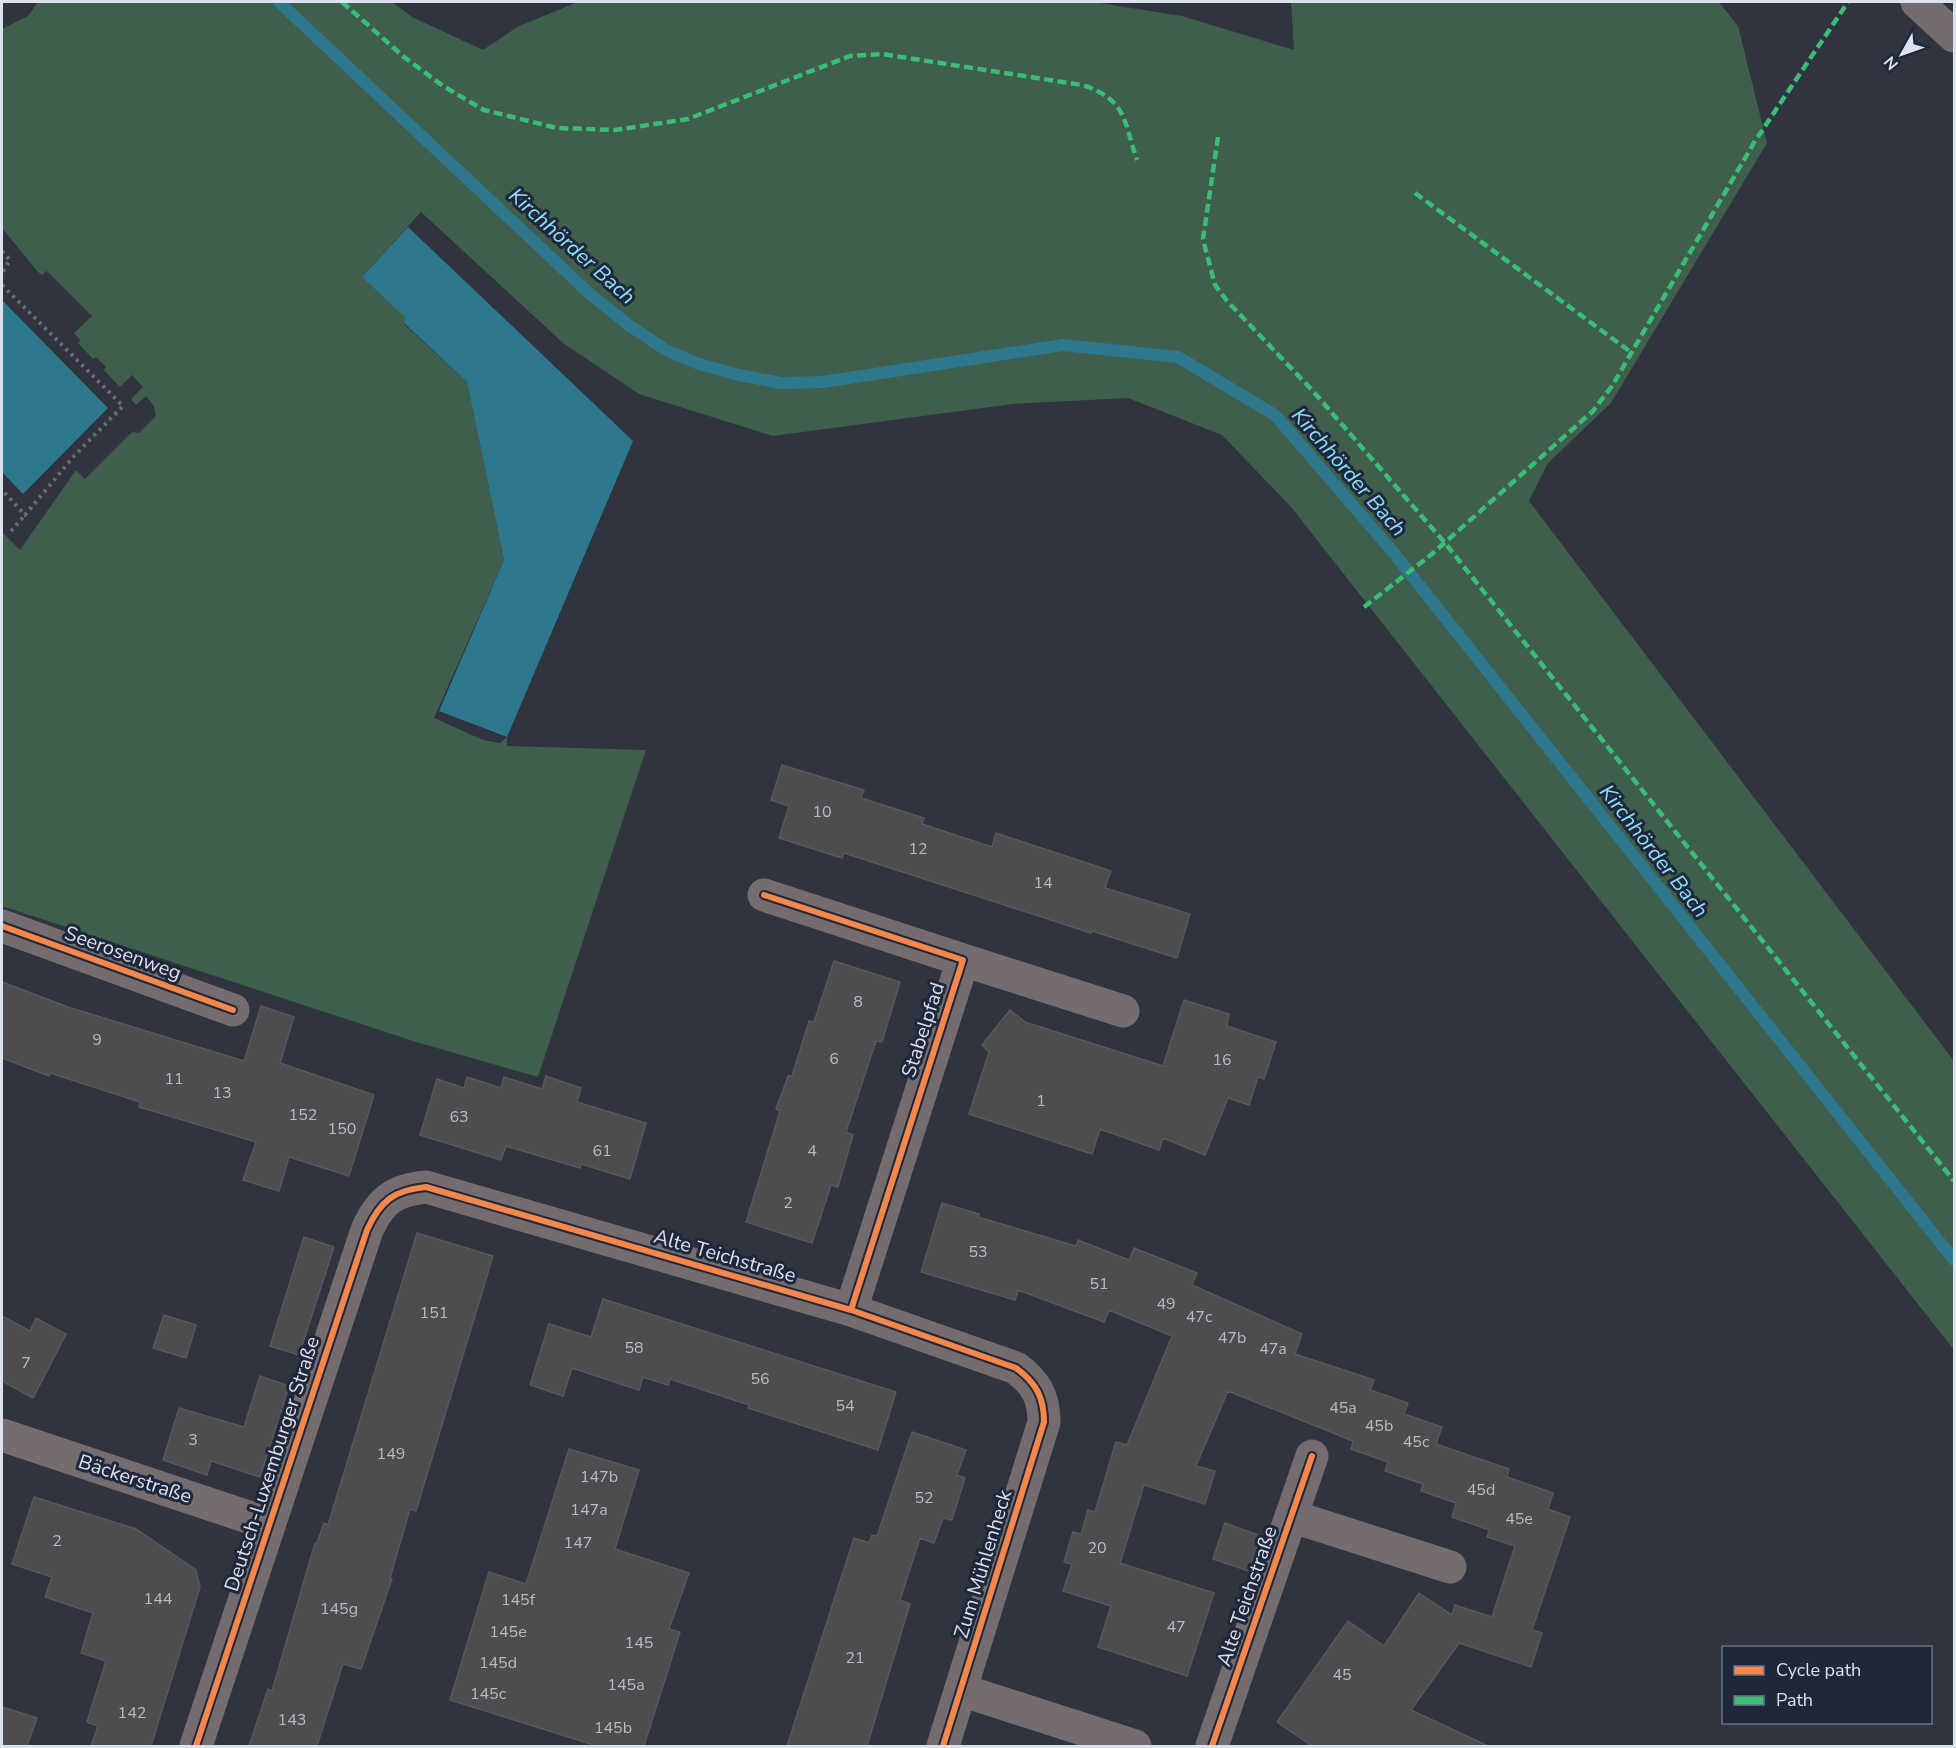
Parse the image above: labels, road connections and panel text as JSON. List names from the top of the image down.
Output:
{
  "streets": {
    "street": [
      "Seerosenweg",
      "Stabelpfad",
      "Alte Teichstraße",
      "Deutsch-Luxemburger Straße",
      "Bäckerstraße",
      "Zum Mühlenheck"
    ]
  },
  "crossings": [
    ["Stabelpfad", "Alte Teichstraße"],
    ["Alte Teichstraße", "Deutsch-Luxemburger Straße"],
    ["Alte Teichstraße", "Zum Mühlenheck"],
    ["Deutsch-Luxemburger Straße", "Bäckerstraße"]
  ],
  "water": ["Kirchhörder Bach"],
  "house_numbers": [
    "10",
    "12",
    "14",
    "8",
    "9",
    "6",
    "16",
    "11",
    "13",
    "1",
    "152",
    "63",
    "150",
    "61",
    "4",
    "2",
    "53",
    "51",
    "49",
    "151",
    "47c",
    "47b",
    "58",
    "47a",
    "7",
    "56",
    "54",
    "45a",
    "45b",
    "3",
    "45c",
    "149",
    "147b",
    "45d",
    "52",
    "147a",
    "45e",
    "2",
    "147",
    "20",
    "144",
    "145f",
    "145g",
    "47",
    "145e",
    "145",
    "21",
    "145d",
    "45",
    "145a",
    "145c",
    "142",
    "143",
    "145b"
  ],
  "legend": ["Cycle path", "Path"],
  "north": "bottom left"
}
